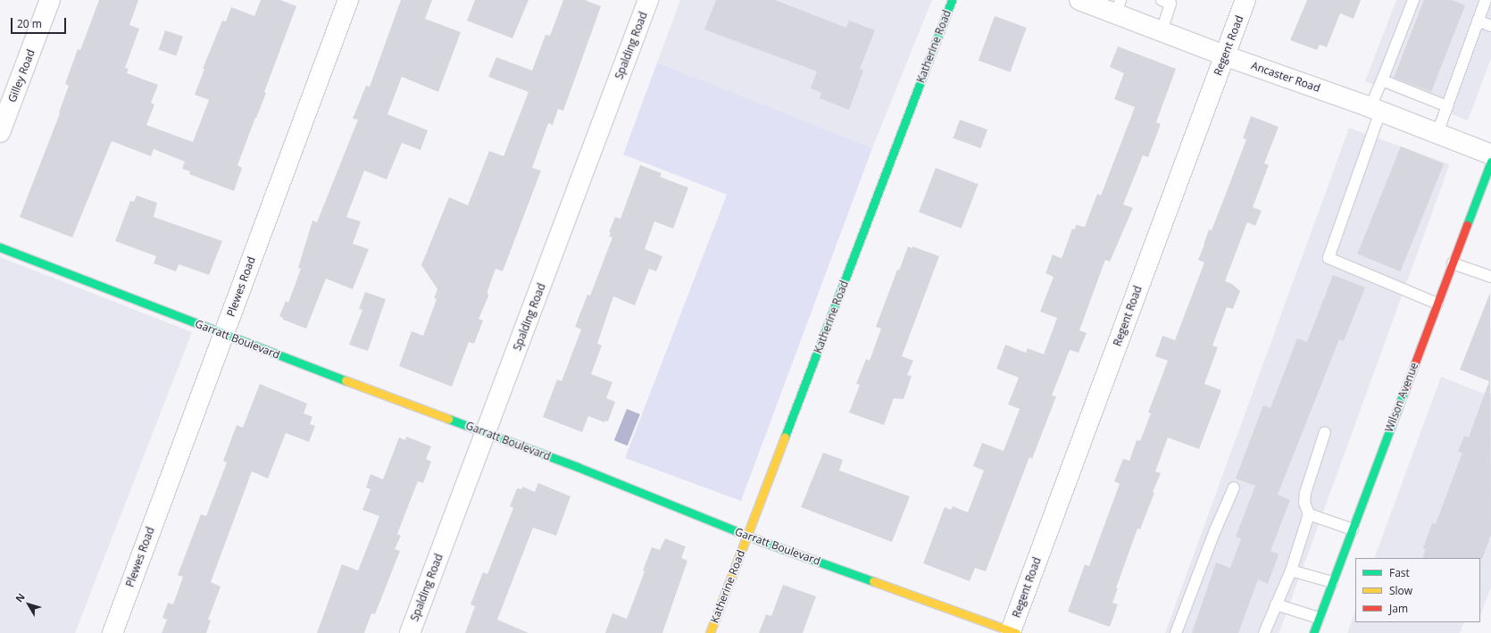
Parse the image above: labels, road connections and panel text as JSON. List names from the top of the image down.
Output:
{
  "streets": {
    "street": [
      "Spalding Road",
      "Regent Road",
      "Katherine Road",
      "Gilley Road",
      "Ancaster Road",
      "Plewes Road",
      "Garratt Boulevard",
      "Wilson Avenue"
    ]
  },
  "crossings": [
    ["Spalding Road", "Garratt Boulevard"],
    ["Regent Road", "Ancaster Road"],
    ["Regent Road", "Garratt Boulevard"],
    ["Katherine Road", "Garratt Boulevard"],
    ["Plewes Road", "Garratt Boulevard"]
  ],
  "legend": ["Fast", "Slow", "Jam"],
  "scale_bar": "20 m",
  "north": "top left"
}
